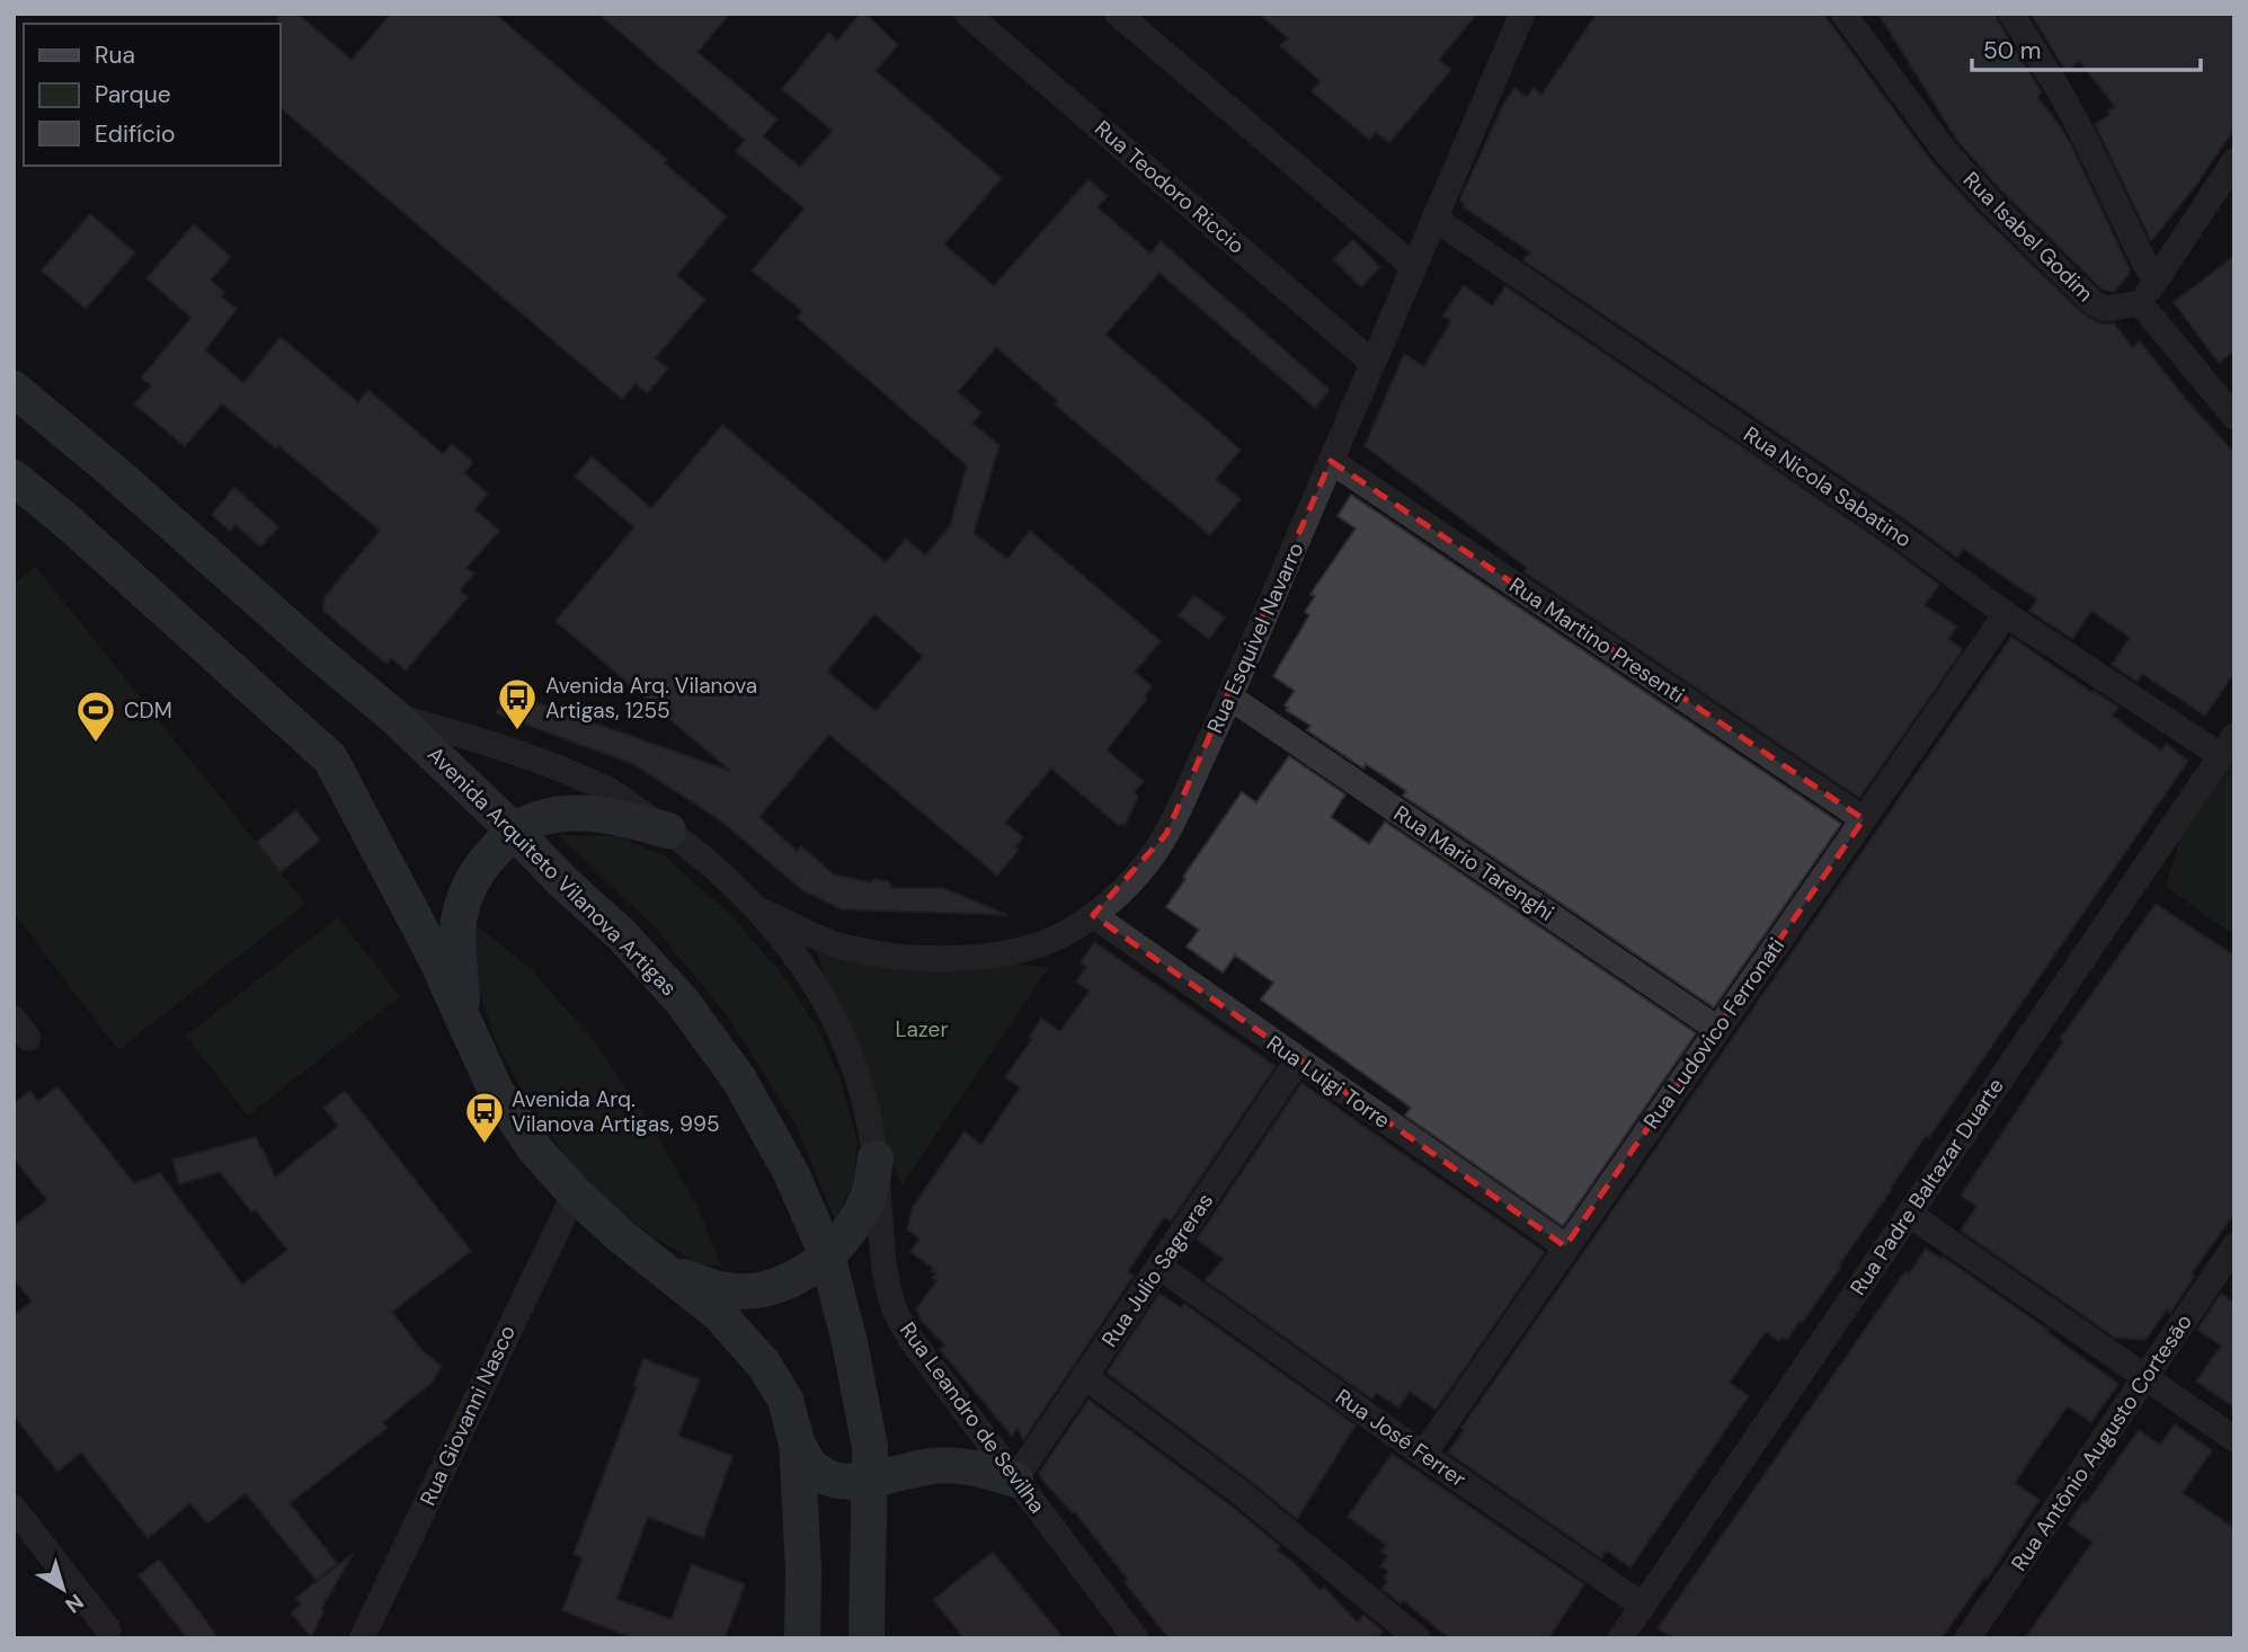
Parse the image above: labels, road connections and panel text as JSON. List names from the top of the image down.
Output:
{
  "streets": {
    "main road": ["Avenida Arquiteto Vilanova Artigas"],
    "street": [
      "Rua Teodoro Riccio",
      "Rua Isabel Godim",
      "Rua Nicola Sabatino",
      "Rua Esquivel Navarro",
      "Rua Martino Presenti",
      "Rua Mario Tarenghi",
      "Rua Ludovico Ferronati",
      "Rua Luigi Torre",
      "Rua Padre Baltazar Duarte",
      "Rua Julio Sagreras",
      "Rua Giovanni Nasco",
      "Rua Leandro de Sevilha",
      "Rua José Ferrer",
      "Rua Antônio Augusto Cortesão"
    ]
  },
  "crossings": [
    ["Rua Teodoro Riccio", "Rua Esquivel Navarro"],
    ["Rua Nicola Sabatino", "Rua Esquivel Navarro"],
    ["Rua Nicola Sabatino", "Rua Ludovico Ferronati"],
    ["Rua Nicola Sabatino", "Rua Padre Baltazar Duarte"],
    ["Rua Esquivel Navarro", "Rua Martino Presenti"],
    ["Rua Esquivel Navarro", "Rua Mario Tarenghi"],
    ["Rua Esquivel Navarro", "Rua Luigi Torre"],
    ["Rua Esquivel Navarro", "Rua Leandro de Sevilha"],
    ["Rua Martino Presenti", "Rua Ludovico Ferronati"],
    ["Rua Mario Tarenghi", "Rua Ludovico Ferronati"],
    ["Avenida Arquiteto Vilanova Artigas", "Rua Leandro de Sevilha"],
    ["Rua Ludovico Ferronati", "Rua Luigi Torre"],
    ["Rua Ludovico Ferronati", "Rua José Ferrer"],
    ["Rua Luigi Torre", "Rua Julio Sagreras"],
    ["Rua Padre Baltazar Duarte", "Rua José Ferrer"],
    ["Rua Julio Sagreras", "Rua Leandro de Sevilha"],
    ["Rua Julio Sagreras", "Rua José Ferrer"]
  ],
  "parks": ["Lazer"],
  "places": {
    "bus stop": ["Avenida Arq. Vilanova Artigas, 1255", "Avenida Arq. Vilanova Artigas, 995"],
    "sports": ["CDM"]
  },
  "legend": ["Rua", "Parque", "Edifício"],
  "scale_bar": "50 m",
  "north": "bottom right"
}
